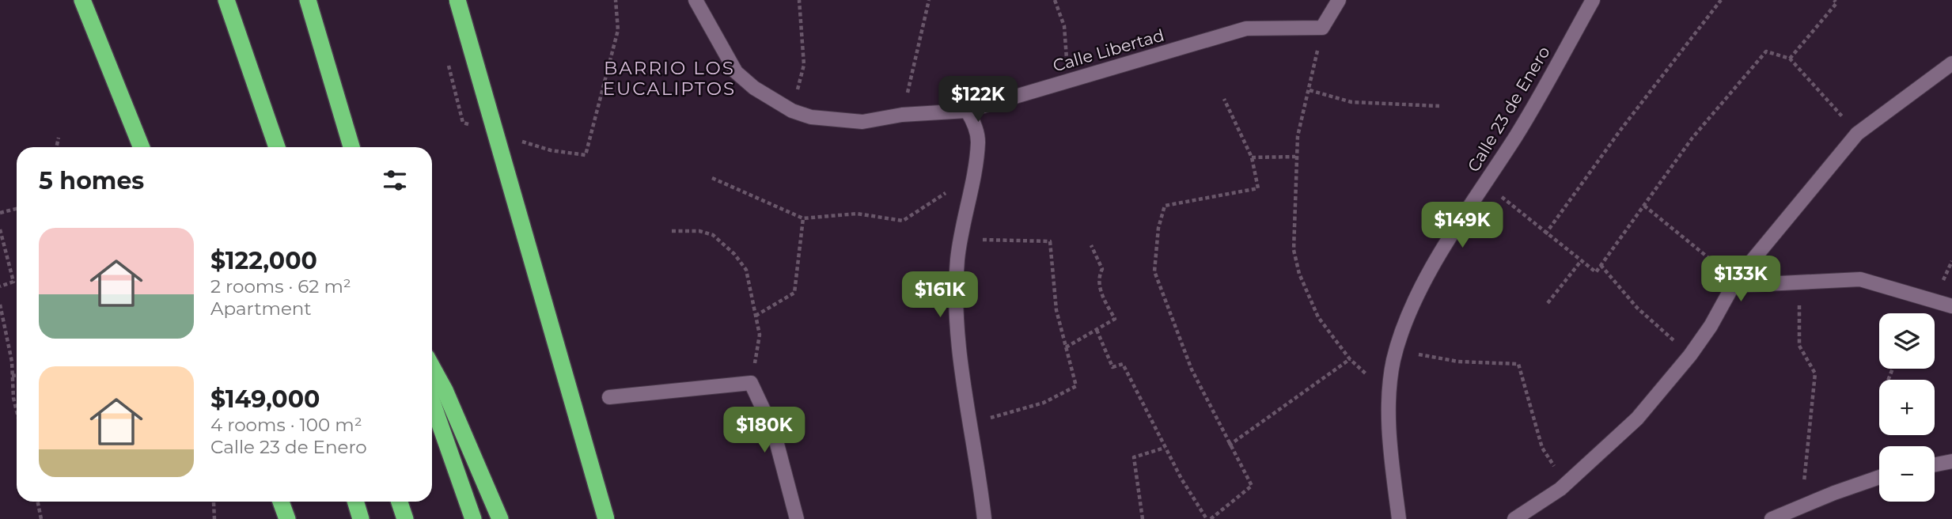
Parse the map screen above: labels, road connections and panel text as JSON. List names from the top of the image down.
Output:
{
  "streets": {
    "street": ["Calle Libertad", "Calle 23 de Enero"]
  },
  "districts": ["BARRIO LOS EUCALIPTOS"],
  "page": {
    "price": [
      "$122K",
      "$149K",
      "$133K",
      "$161K",
      "$180K"
    ],
    "heading": "5 homes",
    "list": [
      {
        "name": "$122,000",
        "note": "2 rooms · 62 m² · Apartment"
      },
      {
        "name": "$149,000",
        "note": "4 rooms · 100 m² · Calle 23 de Enero"
      }
    ],
    "map_buttons": ["+", "−"]
  }
}
